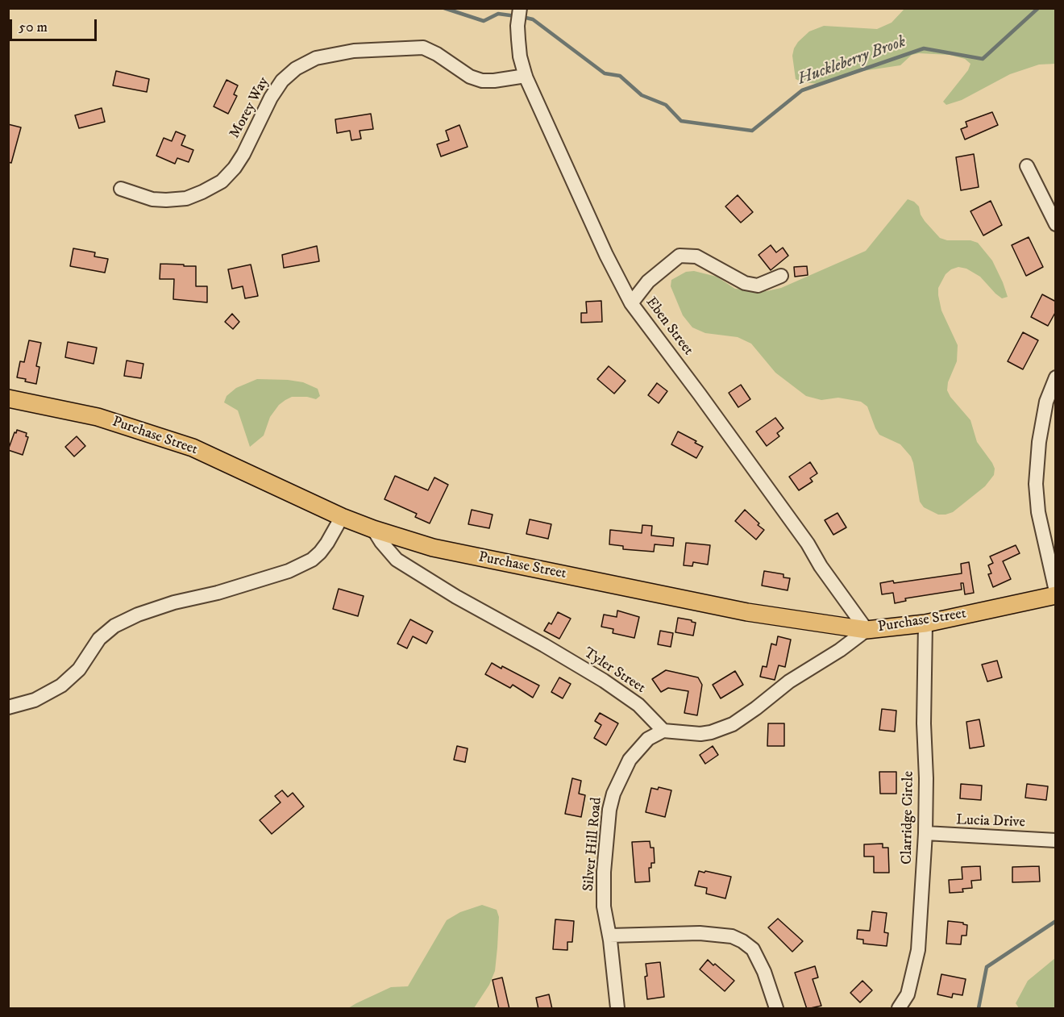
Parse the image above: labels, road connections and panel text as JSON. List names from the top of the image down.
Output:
{
  "streets": {
    "main road": ["Purchase Street"],
    "street": [
      "Morey Way",
      "Eben Street",
      "Tyler Street",
      "Clarridge Circle",
      "Lucia Drive",
      "Silver Hill Road"
    ]
  },
  "crossings": [
    ["Morey Way", "Eben Street"],
    ["Eben Street", "Purchase Street"],
    ["Purchase Street", "Tyler Street"],
    ["Purchase Street", "Clarridge Circle"],
    ["Tyler Street", "Silver Hill Road"],
    ["Clarridge Circle", "Lucia Drive"]
  ],
  "water": ["Huckleberry Brook"],
  "scale_bar": "50 m"
}
